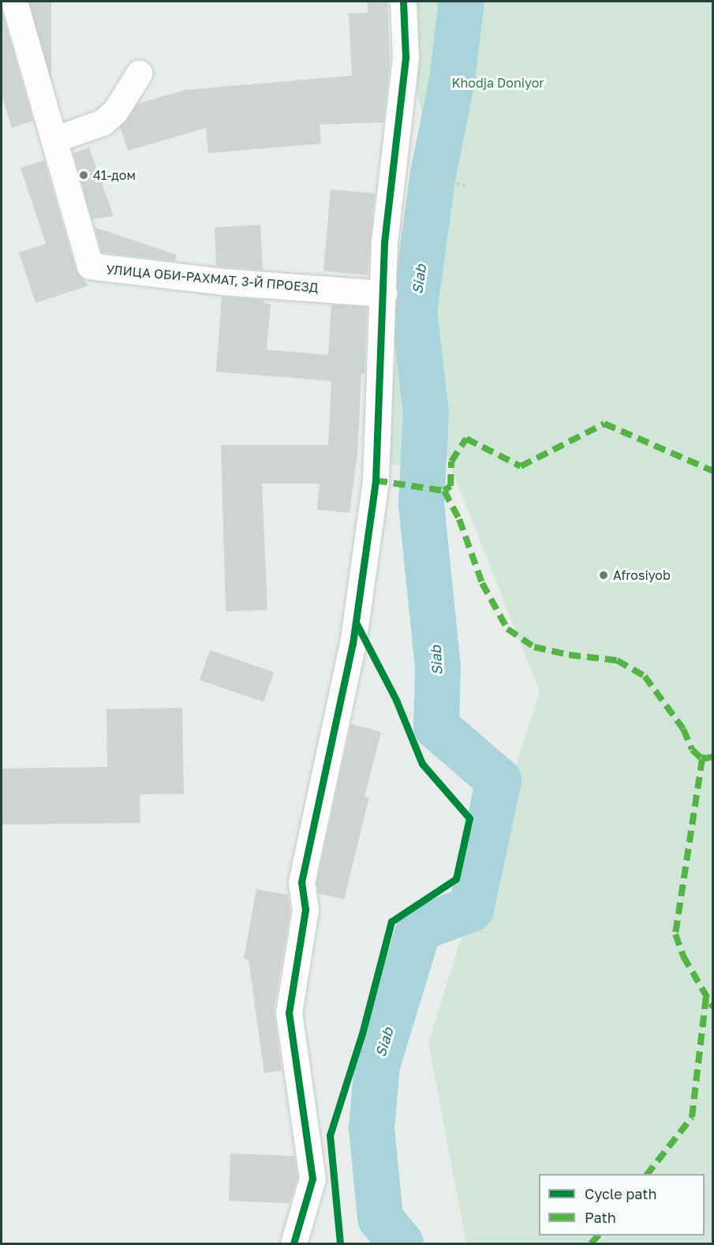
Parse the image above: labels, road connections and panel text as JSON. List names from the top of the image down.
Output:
{
  "streets": {
    "street": ["УЛИЦА ОБИ-РАХМАТ, 3-Й ПРОЕЗД"]
  },
  "water": ["Siab"],
  "parks": ["Khodja Doniyor"],
  "places": ["41-дом", "Afrosiyob"],
  "legend": ["Cycle path", "Path"]
}
